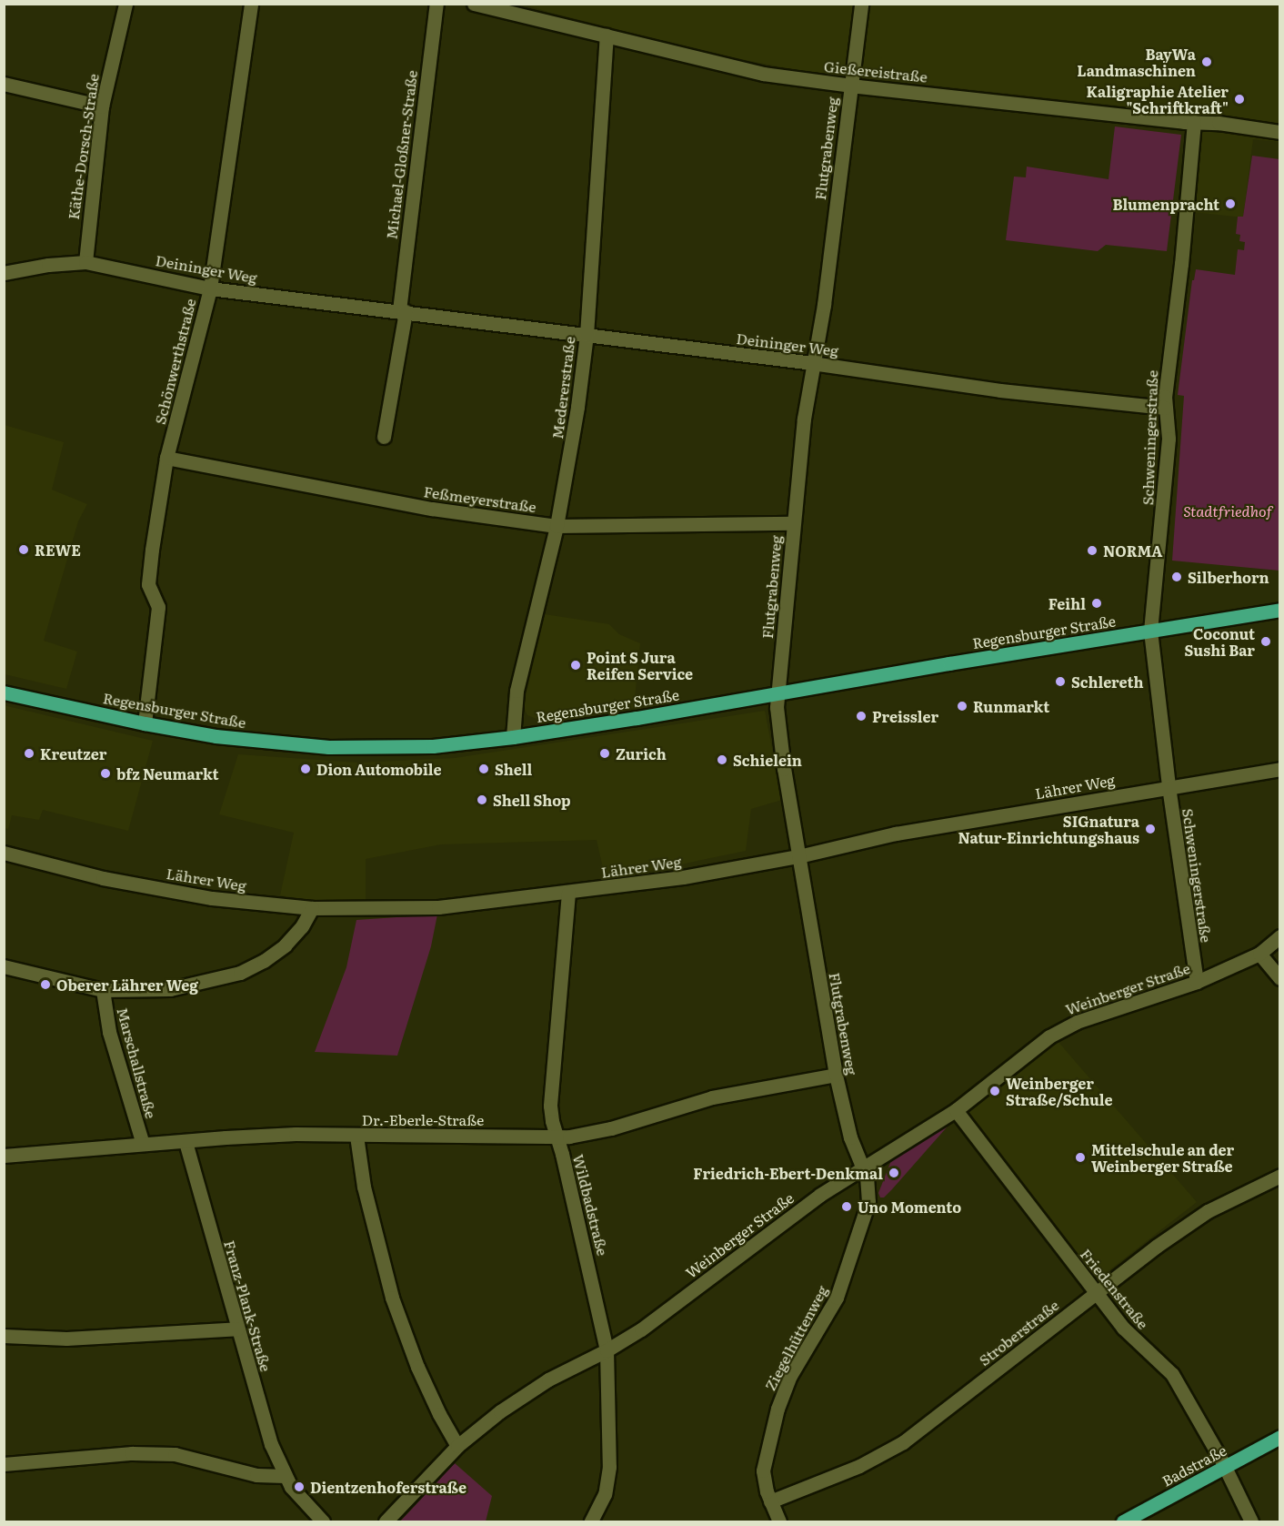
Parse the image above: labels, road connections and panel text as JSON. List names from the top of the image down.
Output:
{
  "streets": {
    "main road": ["Regensburger Straße", "Badstraße"],
    "street": [
      "Gießereistraße",
      "Käthe-Dorsch-Straße",
      "Flutgrabenweg",
      "Michael-Gloßner-Straße",
      "Deininger Weg",
      "Schönwerthstraße",
      "Medererstraße",
      "Schweningerstraße",
      "Feßmeyerstraße",
      "Lährer Weg",
      "Weinberger Straße",
      "Marschallstraße",
      "Dr.-Eberle-Straße",
      "Wildbadstraße",
      "Friedenstraße",
      "Franz-Plank-Straße",
      "Stroberstraße",
      "Ziegelhüttenweg"
    ]
  },
  "crossings": [
    ["Gießereistraße", "Flutgrabenweg"],
    ["Gießereistraße", "Medererstraße"],
    ["Gießereistraße", "Schweningerstraße"],
    ["Käthe-Dorsch-Straße", "Deininger Weg"],
    ["Flutgrabenweg", "Deininger Weg"],
    ["Flutgrabenweg", "Feßmeyerstraße"],
    ["Flutgrabenweg", "Regensburger Straße"],
    ["Flutgrabenweg", "Lährer Weg"],
    ["Flutgrabenweg", "Weinberger Straße"],
    ["Flutgrabenweg", "Dr.-Eberle-Straße"],
    ["Flutgrabenweg", "Ziegelhüttenweg"],
    ["Michael-Gloßner-Straße", "Deininger Weg"],
    ["Deininger Weg", "Schönwerthstraße"],
    ["Deininger Weg", "Medererstraße"],
    ["Deininger Weg", "Schweningerstraße"],
    ["Schönwerthstraße", "Feßmeyerstraße"],
    ["Schönwerthstraße", "Regensburger Straße"],
    ["Medererstraße", "Feßmeyerstraße"],
    ["Medererstraße", "Regensburger Straße"],
    ["Schweningerstraße", "Regensburger Straße"],
    ["Schweningerstraße", "Lährer Weg"],
    ["Schweningerstraße", "Weinberger Straße"],
    ["Lährer Weg", "Wildbadstraße"],
    ["Weinberger Straße", "Wildbadstraße"],
    ["Weinberger Straße", "Friedenstraße"],
    ["Weinberger Straße", "Ziegelhüttenweg"],
    ["Marschallstraße", "Dr.-Eberle-Straße"],
    ["Dr.-Eberle-Straße", "Wildbadstraße"],
    ["Dr.-Eberle-Straße", "Franz-Plank-Straße"],
    ["Friedenstraße", "Stroberstraße"],
    ["Friedenstraße", "Badstraße"],
    ["Stroberstraße", "Ziegelhüttenweg"]
  ],
  "parks": ["Stadtfriedhof"],
  "places": [
    "BayWa Landmaschinen",
    "Kaligraphie Atelier \"Schriftkraft\"",
    "Blumenpracht",
    "REWE",
    "NORMA",
    "Silberhorn",
    "Feihl",
    "Coconut Sushi Bar",
    "Point S Jura Reifen Service",
    "Schlereth",
    "Runmarkt",
    "Preissler",
    "Kreutzer",
    "Zurich",
    "Schielein",
    "Dion Automobile",
    "Shell",
    "bfz Neumarkt",
    "Shell Shop",
    "SIGnatura Natur-Einrichtungshaus",
    "Oberer Lährer Weg",
    "Weinberger Straße/Schule",
    "Mittelschule an der Weinberger Straße",
    "Friedrich-Ebert-Denkmal",
    "Uno Momento",
    "Dientzenhoferstraße"
  ]
}
